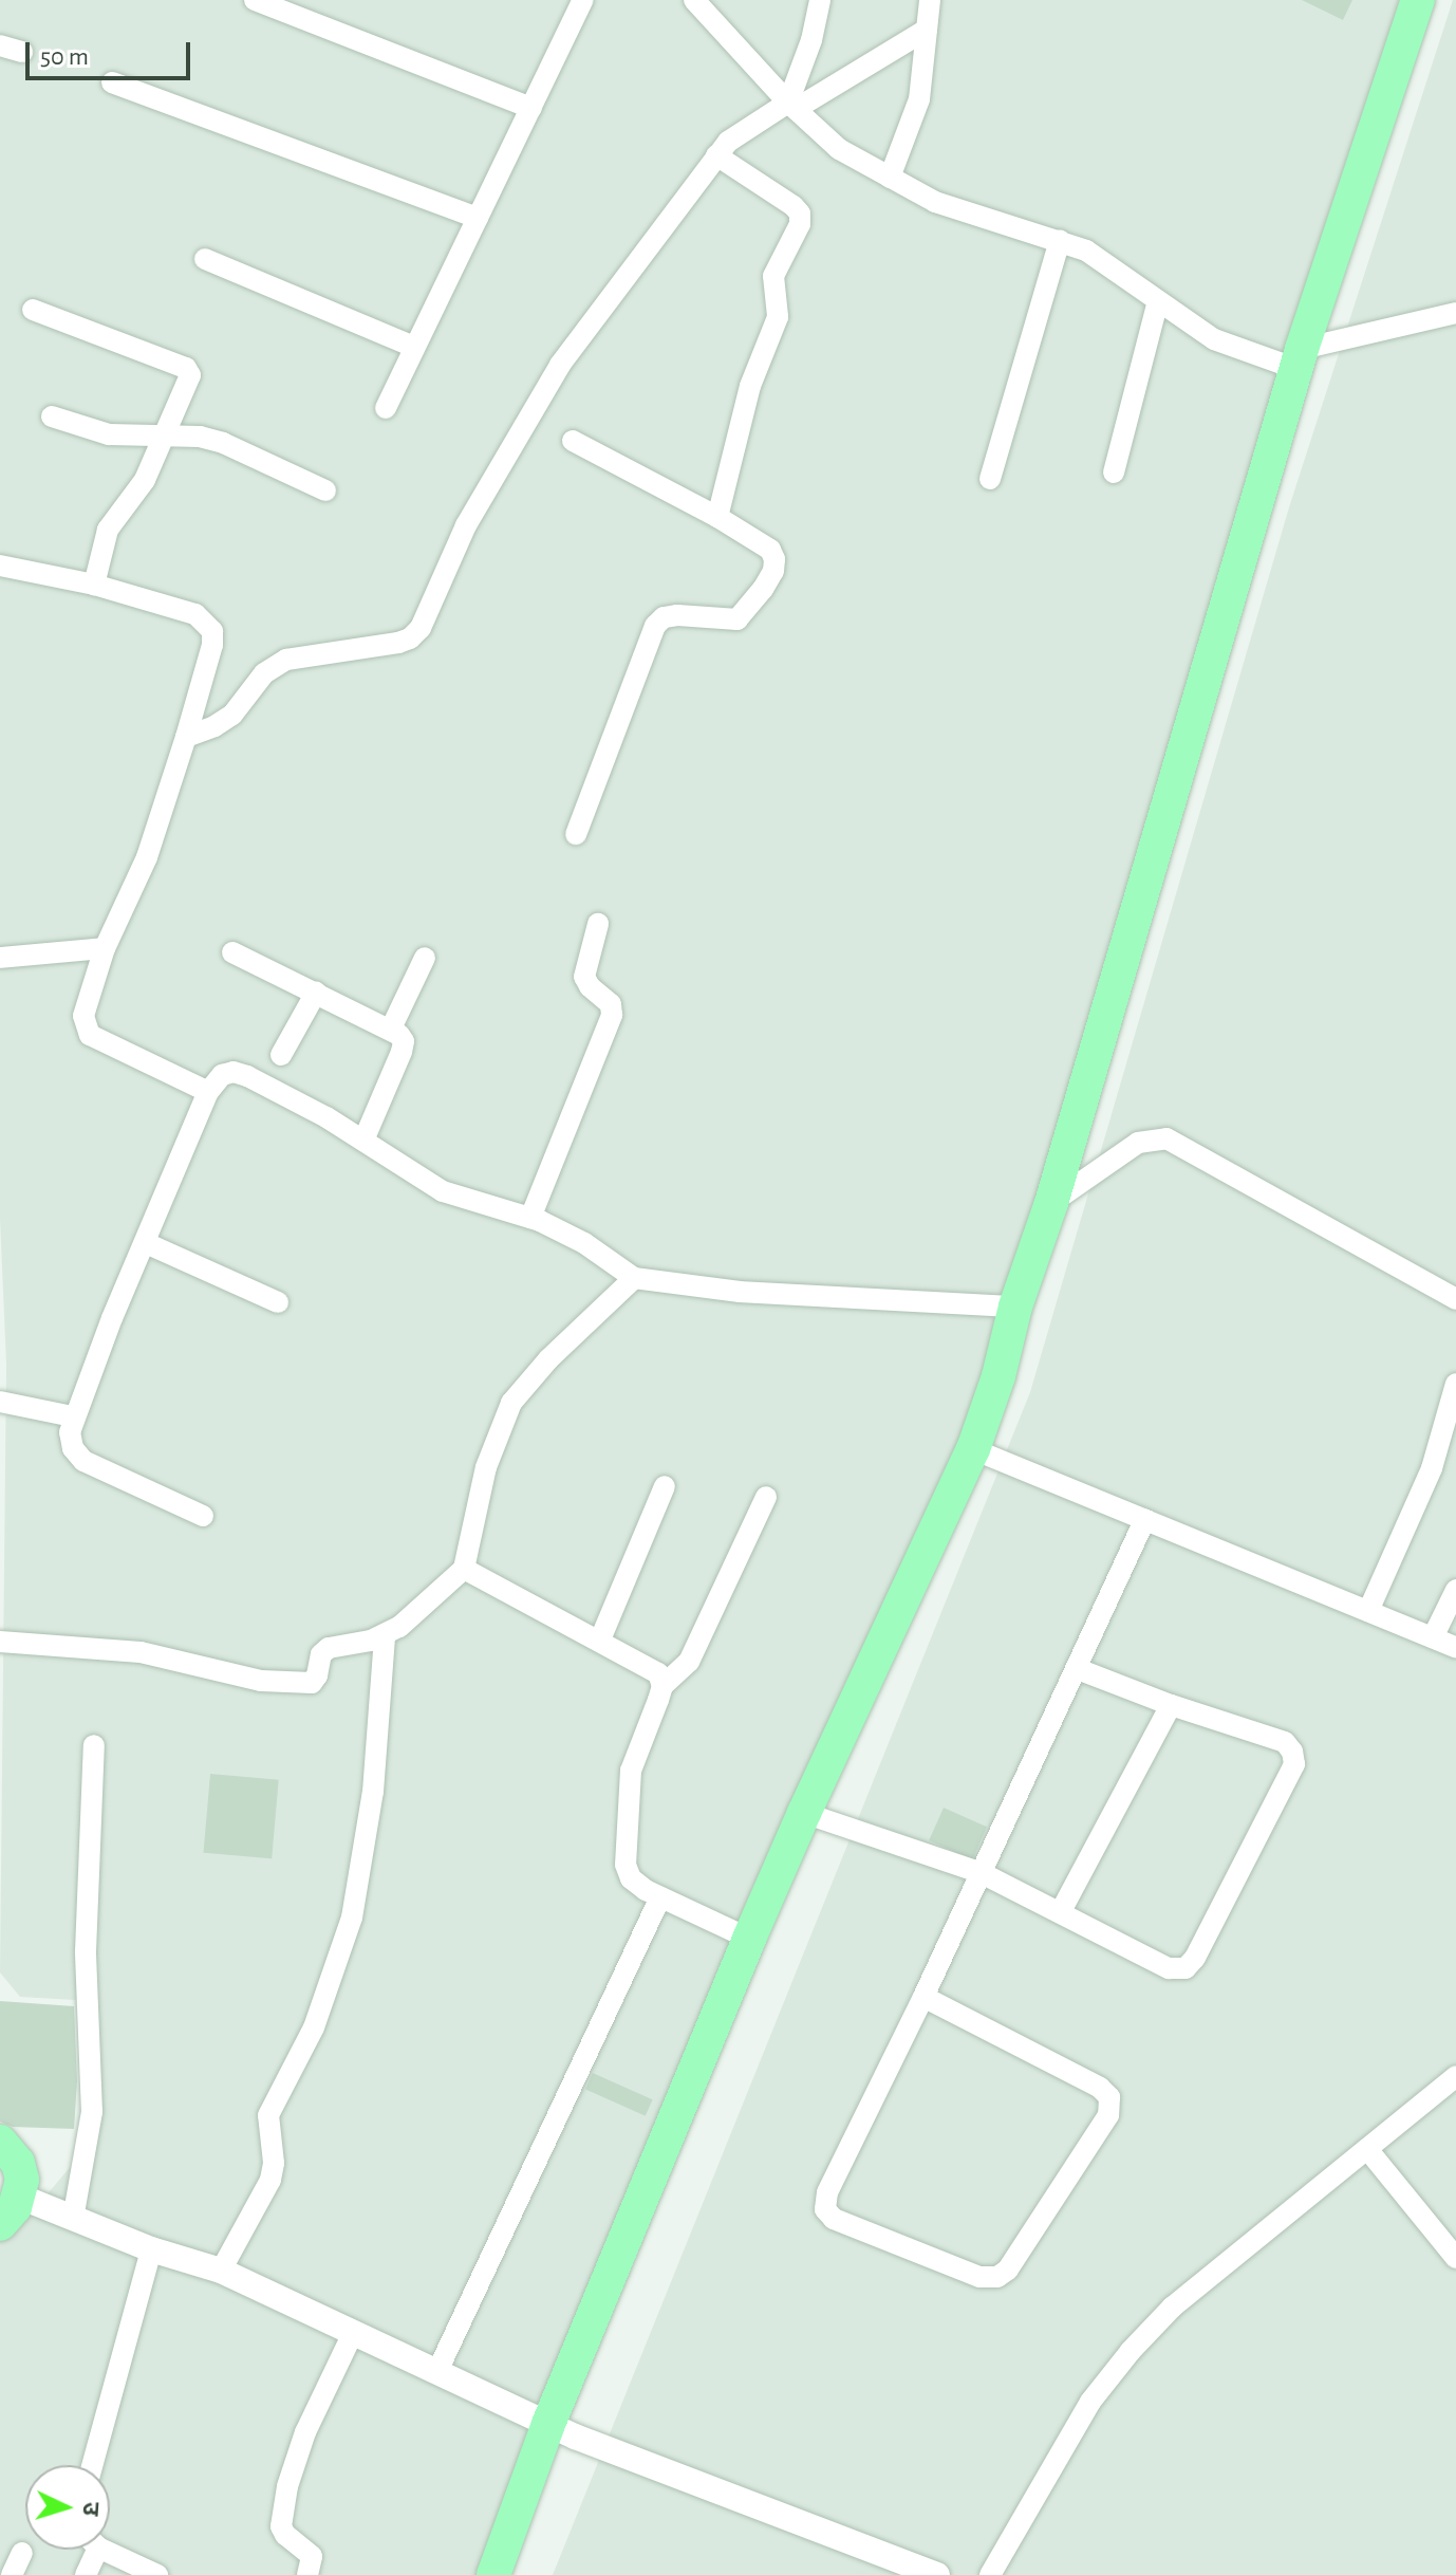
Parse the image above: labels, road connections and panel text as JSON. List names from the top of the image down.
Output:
{
  "scale_bar": "50 m",
  "north": "right"
}
